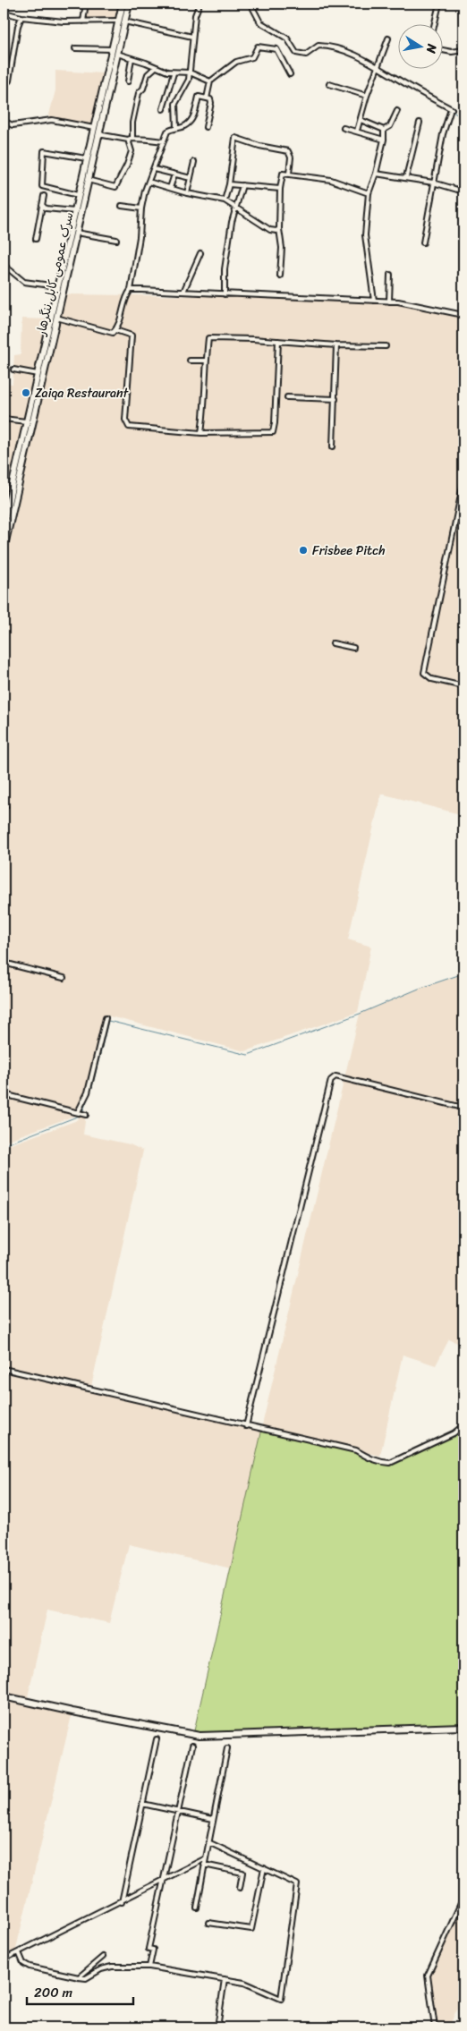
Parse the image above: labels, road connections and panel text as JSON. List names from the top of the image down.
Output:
{
  "streets": {
    "highway": ["سرک عمومی کابل ننگرهار"]
  },
  "places": ["Zaiqa Restaurant", "Frisbee Pitch"],
  "scale_bar": "200 m",
  "north": "right"
}
